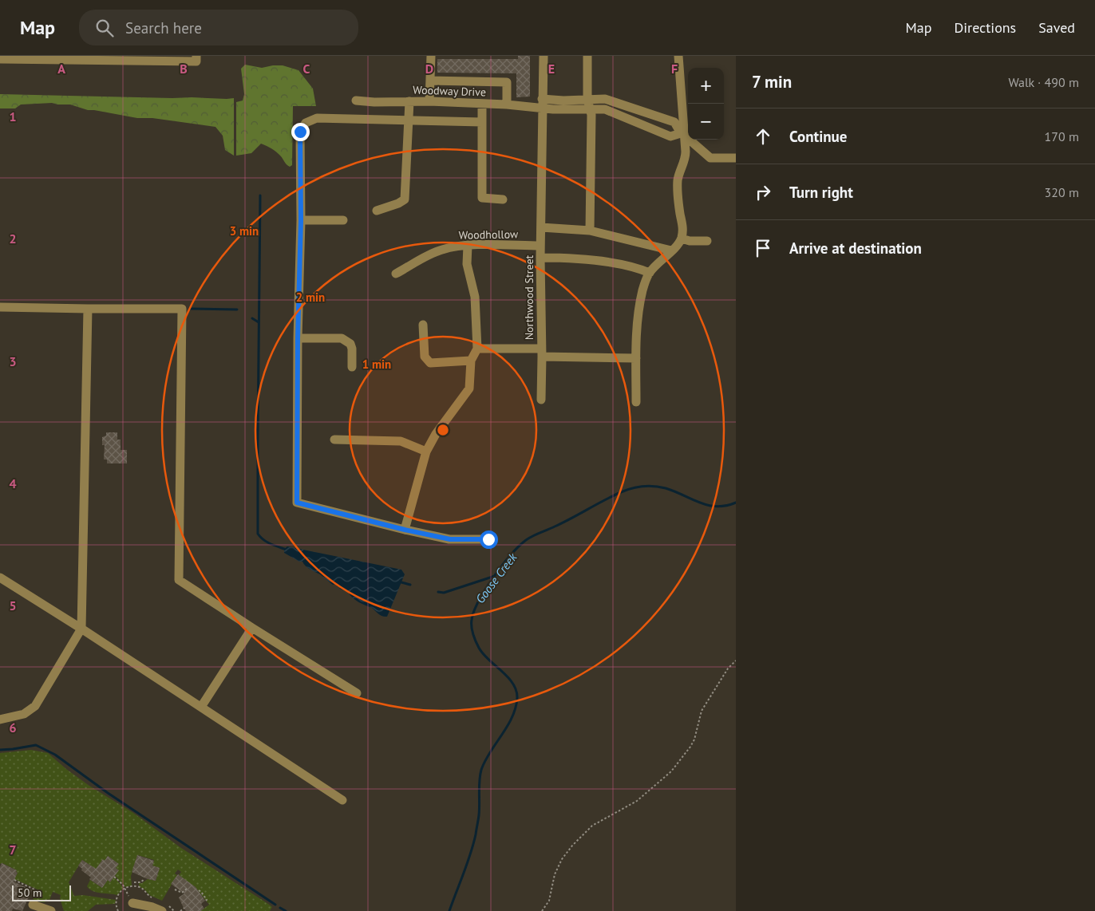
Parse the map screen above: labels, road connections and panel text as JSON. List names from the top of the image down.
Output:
{
  "streets": {
    "street": ["Woodway Drive", "Woodhollow", "Northwood Street"]
  },
  "crossings": [
    ["Woodway Drive", "Northwood Street"],
    ["Woodhollow", "Northwood Street"]
  ],
  "water": ["Goose Creek"],
  "scale_bar": "50 m",
  "page": {
    "header": "Map",
    "search": "Search here",
    "nav": ["Map", "Directions", "Saved"],
    "heading": ["7 min", "Walk · 490 m"],
    "map_buttons": ["+", "−"],
    "list": [
      ["Continue", "170 m"],
      ["Turn right", "320 m"],
      "Arrive at destination"
    ],
    "scale": "50 m"
  },
  "grid": {
    "columns": [
      "A",
      "B",
      "C",
      "D",
      "E",
      "F"
    ],
    "rows": [
      "1",
      "2",
      "3",
      "4",
      "5",
      "6",
      "7"
    ]
  },
  "rings": ["3 min", "2 min", "1 min"]
}
